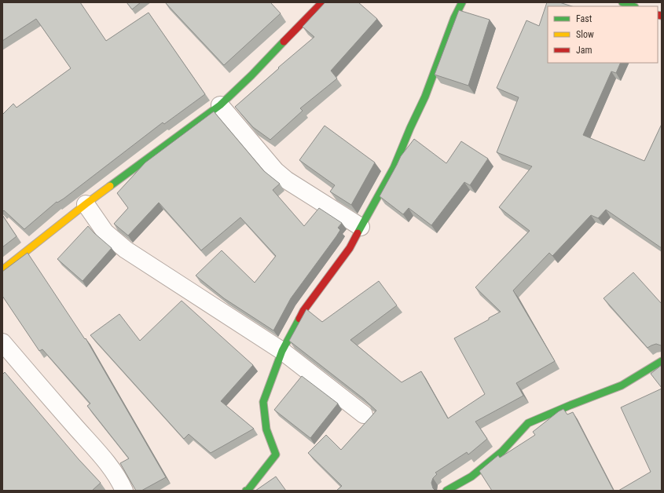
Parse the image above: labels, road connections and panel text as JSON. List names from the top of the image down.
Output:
{
  "legend": ["Fast", "Slow", "Jam"]
}
